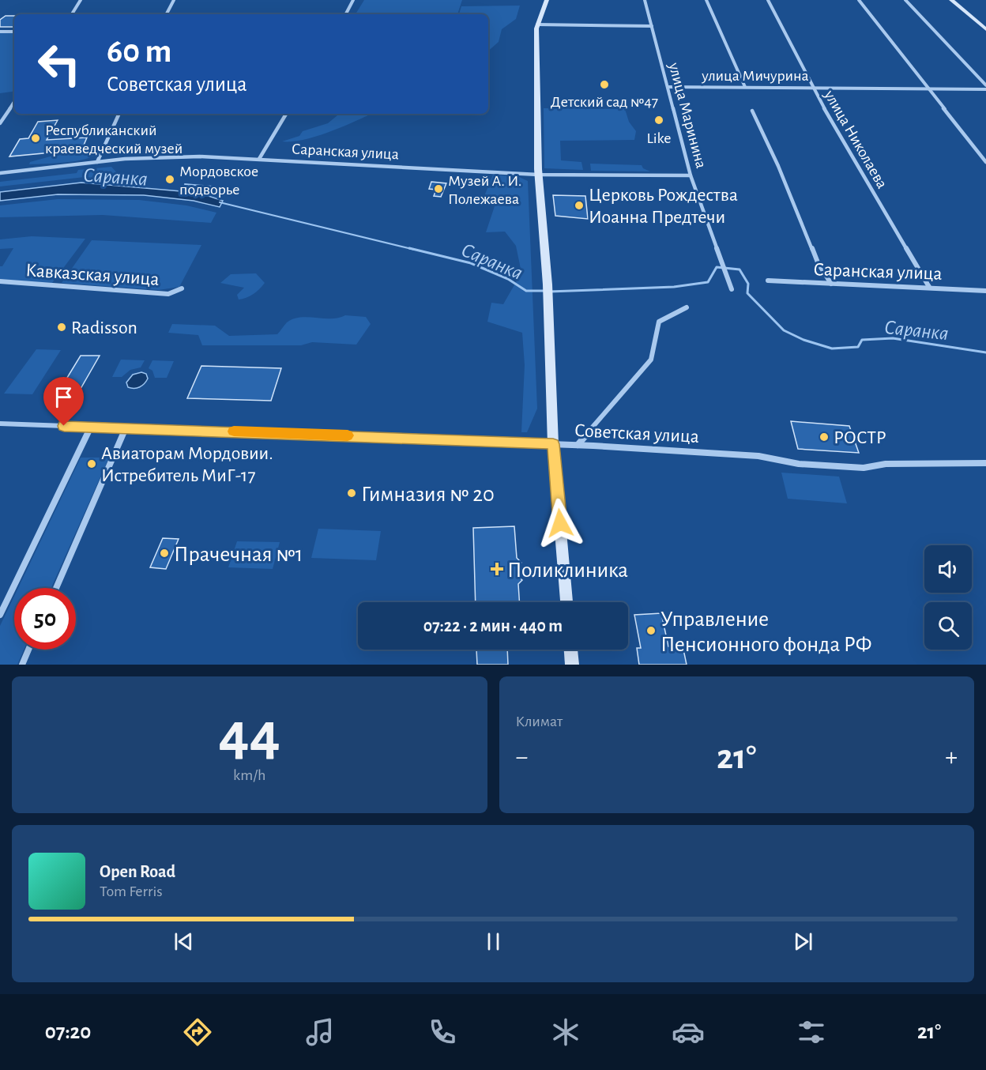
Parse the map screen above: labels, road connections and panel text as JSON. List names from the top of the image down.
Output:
{
  "streets": {
    "street": [
      "улица Мичурина",
      "улица Маринина",
      "улица Николаева",
      "Саранская улица",
      "Кавказская улица",
      "Советская улица"
    ]
  },
  "crossings": [
    ["улица Мичурина", "улица Маринина"],
    ["улица Мичурина", "улица Николаева"],
    ["улица Маринина", "Саранская улица"],
    ["улица Николаева", "Саранская улица"]
  ],
  "water": ["Саранка"],
  "places": {
    "other": [
      "Детский сад №47",
      "Like",
      "Республиканский краеведческий музей",
      "Мордовское подворье",
      "Музей А. И. Полежаева",
      "Церковь Рождества Иоанна Предтечи",
      "Radisson",
      "РОСТР",
      "Авиаторам Мордовии. Истребитель МиГ-17",
      "Гимназия № 20",
      "Прачечная №1",
      "Управление Пенсионного фонда РФ"
    ],
    "health": ["Поликлиника"]
  },
  "page": {
    "turn": ["60 m", "Советская улица"],
    "limit": "50",
    "trip": "07:22 · 2 мин · 440 m",
    "tile": [
      ["44", "km/h"],
      "Климат"
    ],
    "heat": ["−", "21°", "+"],
    "song": ["Open Road", "Tom Ferris"],
    "tabs": ["07:20", "21°"]
  }
}
